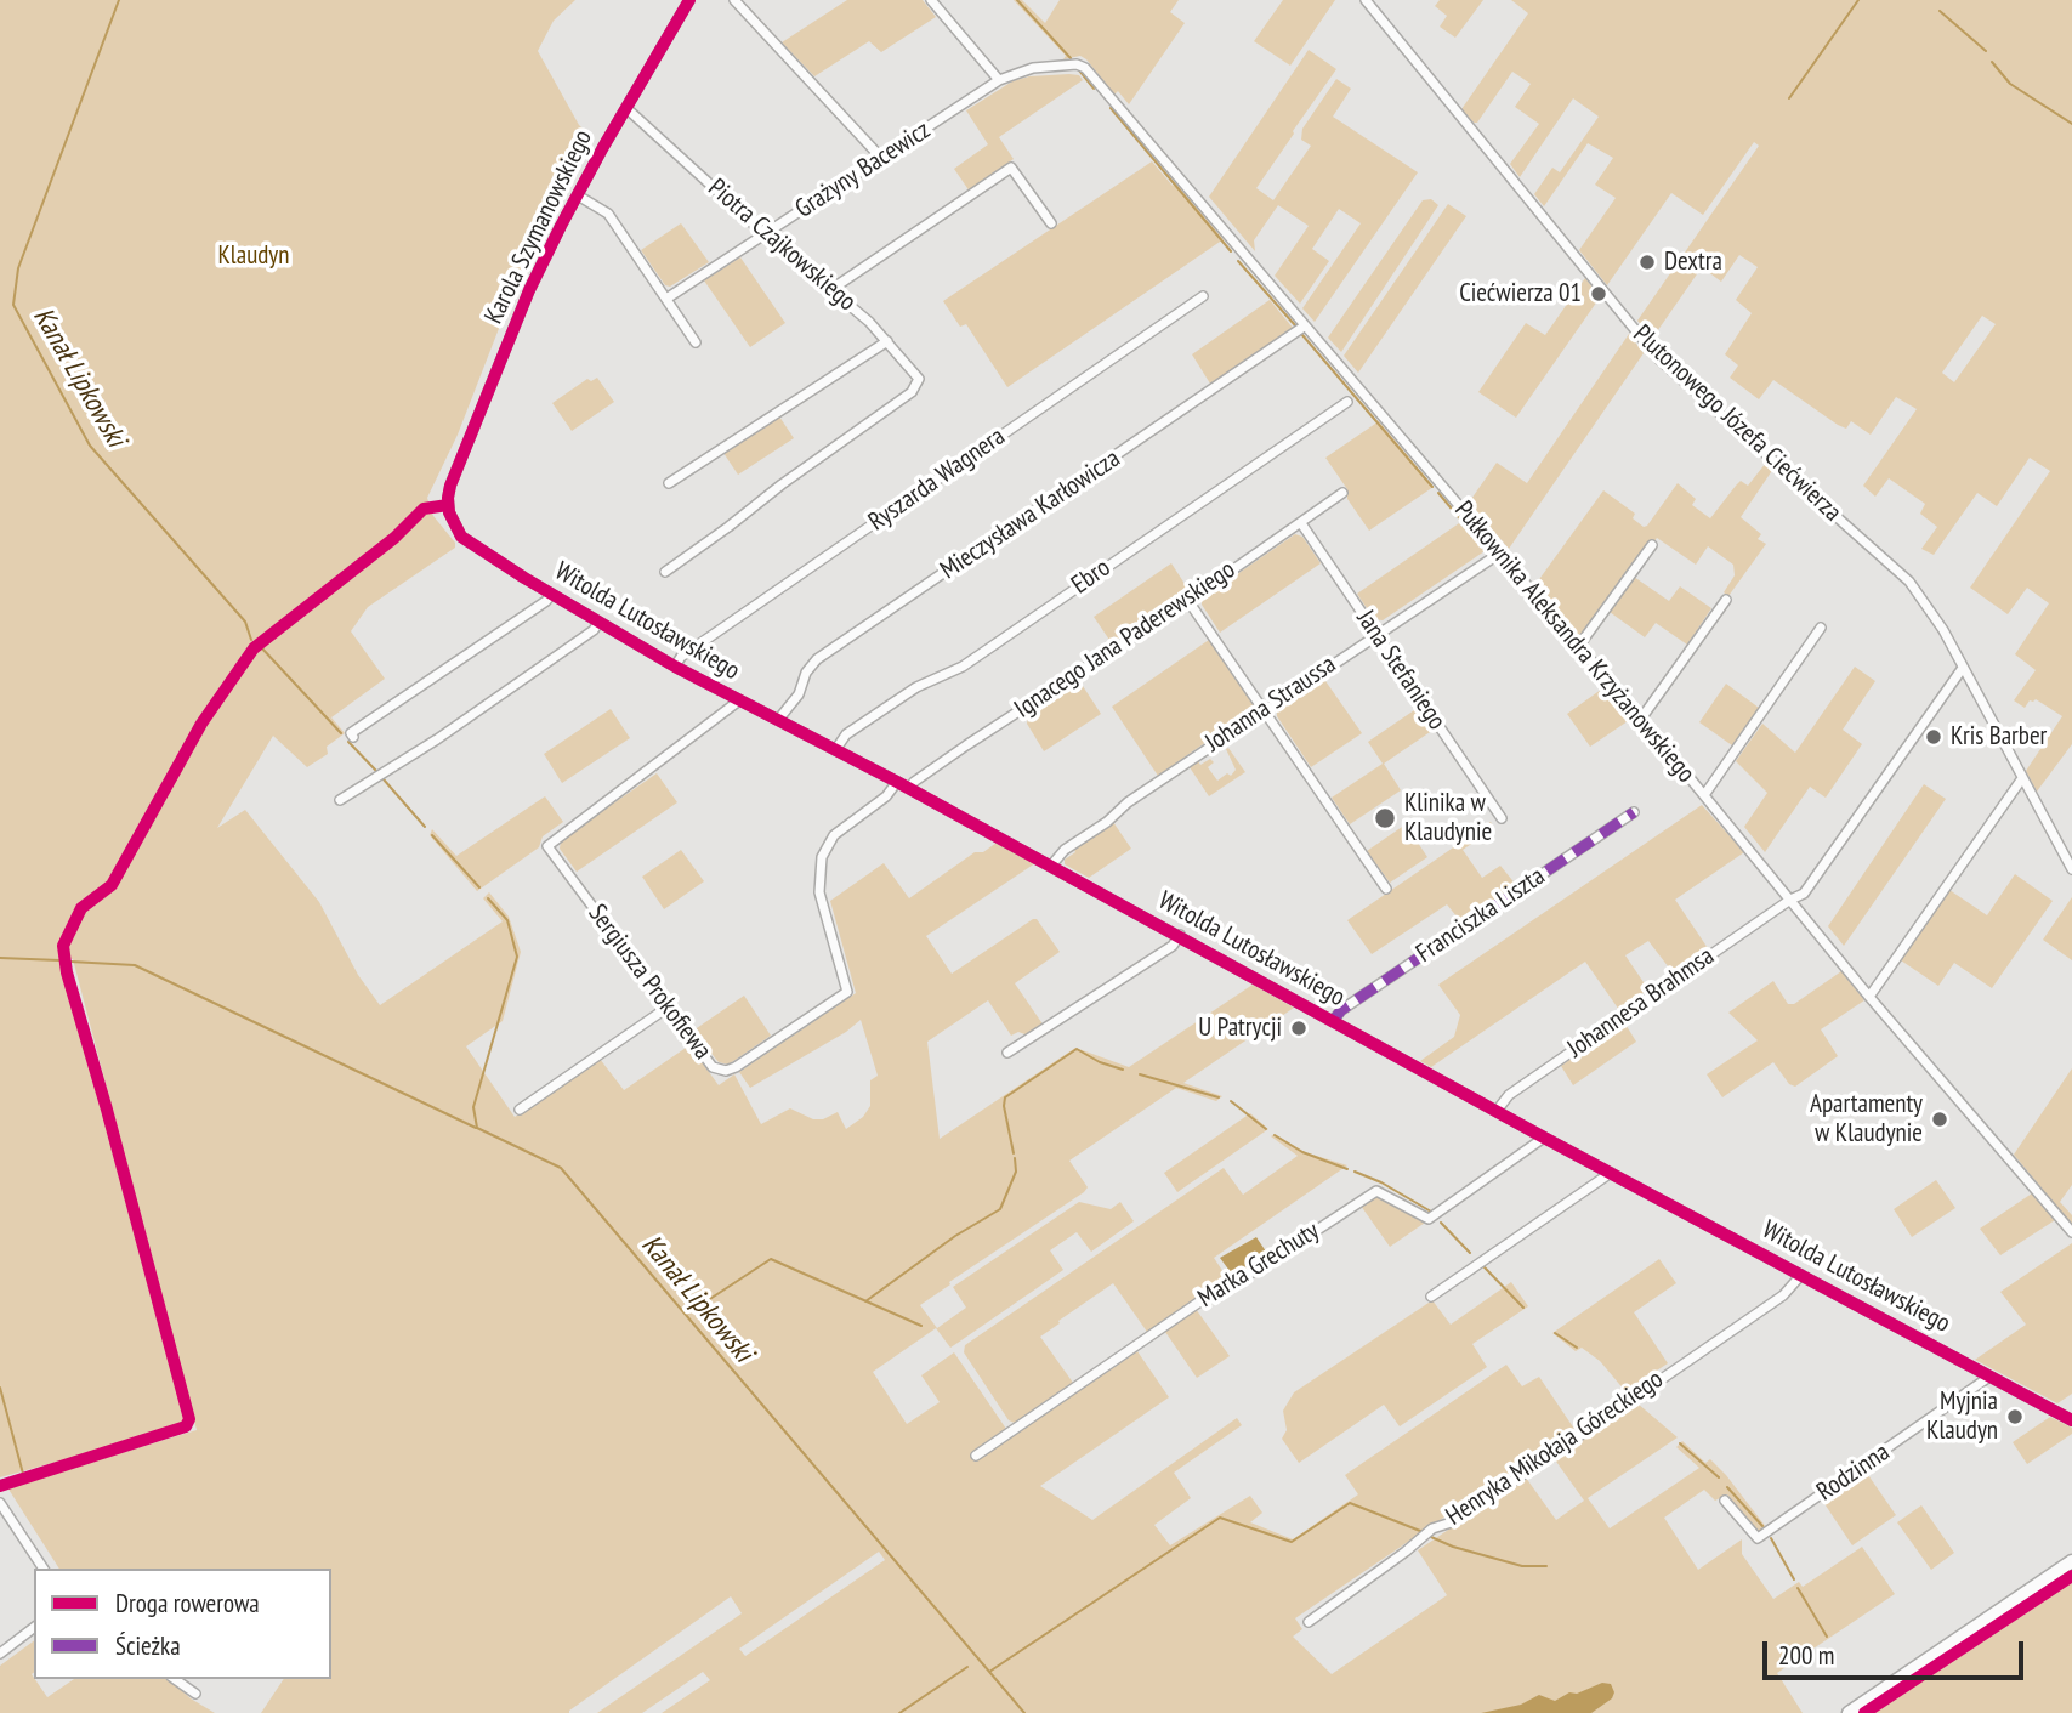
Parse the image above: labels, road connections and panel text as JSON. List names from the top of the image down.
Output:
{
  "streets": {
    "street": [
      "Grażyny Bacewicz",
      "Karola Szymanowskiego",
      "Piotra Czajkowskiego",
      "Plutonowego Józefa Ciećwierza",
      "Ryszarda Wagnera",
      "Mieczysława Karłowicza",
      "Ebro",
      "Witolda Lutosławskiego",
      "Ignacego Jana Paderewskiego",
      "Pułkownika Aleksandra Krzyżanowskiego",
      "Jana Stefaniego",
      "Johanna Straussa",
      "Franciszka Liszta",
      "Sergiusza Prokofiewa",
      "Johannesa Brahmsa",
      "Marka Grechuty",
      "Henryka Mikołaja Góreckiego",
      "Rodzinna"
    ]
  },
  "crossings": [
    ["Grażyny Bacewicz", "Piotra Czajkowskiego"],
    ["Grażyny Bacewicz", "Pułkownika Aleksandra Krzyżanowskiego"],
    ["Karola Szymanowskiego", "Piotra Czajkowskiego"],
    ["Karola Szymanowskiego", "Witolda Lutosławskiego"],
    ["Plutonowego Józefa Ciećwierza", "Johannesa Brahmsa"],
    ["Ryszarda Wagnera", "Witolda Lutosławskiego"],
    ["Mieczysława Karłowicza", "Witolda Lutosławskiego"],
    ["Mieczysława Karłowicza", "Pułkownika Aleksandra Krzyżanowskiego"],
    ["Ebro", "Witolda Lutosławskiego"],
    ["Witolda Lutosławskiego", "Ignacego Jana Paderewskiego"],
    ["Witolda Lutosławskiego", "Johanna Straussa"],
    ["Witolda Lutosławskiego", "Franciszka Liszta"],
    ["Witolda Lutosławskiego", "Sergiusza Prokofiewa"],
    ["Witolda Lutosławskiego", "Johannesa Brahmsa"],
    ["Witolda Lutosławskiego", "Marka Grechuty"],
    ["Witolda Lutosławskiego", "Henryka Mikołaja Góreckiego"],
    ["Witolda Lutosławskiego", "Rodzinna"],
    ["Ignacego Jana Paderewskiego", "Jana Stefaniego"],
    ["Pułkownika Aleksandra Krzyżanowskiego", "Johanna Straussa"],
    ["Pułkownika Aleksandra Krzyżanowskiego", "Johannesa Brahmsa"],
    ["Jana Stefaniego", "Johanna Straussa"]
  ],
  "water": ["Kanał Lipkowski"],
  "parks": ["Klaudyn"],
  "places": [
    "Dextra",
    "Ciećwierza 01",
    "Kris Barber",
    "Klinika w Klaudynie",
    "U Patrycji",
    "Apartamenty w Klaudynie",
    "Myjnia Klaudyn"
  ],
  "legend": ["Droga rowerowa", "Ścieżka"],
  "scale_bar": "200 m"
}
